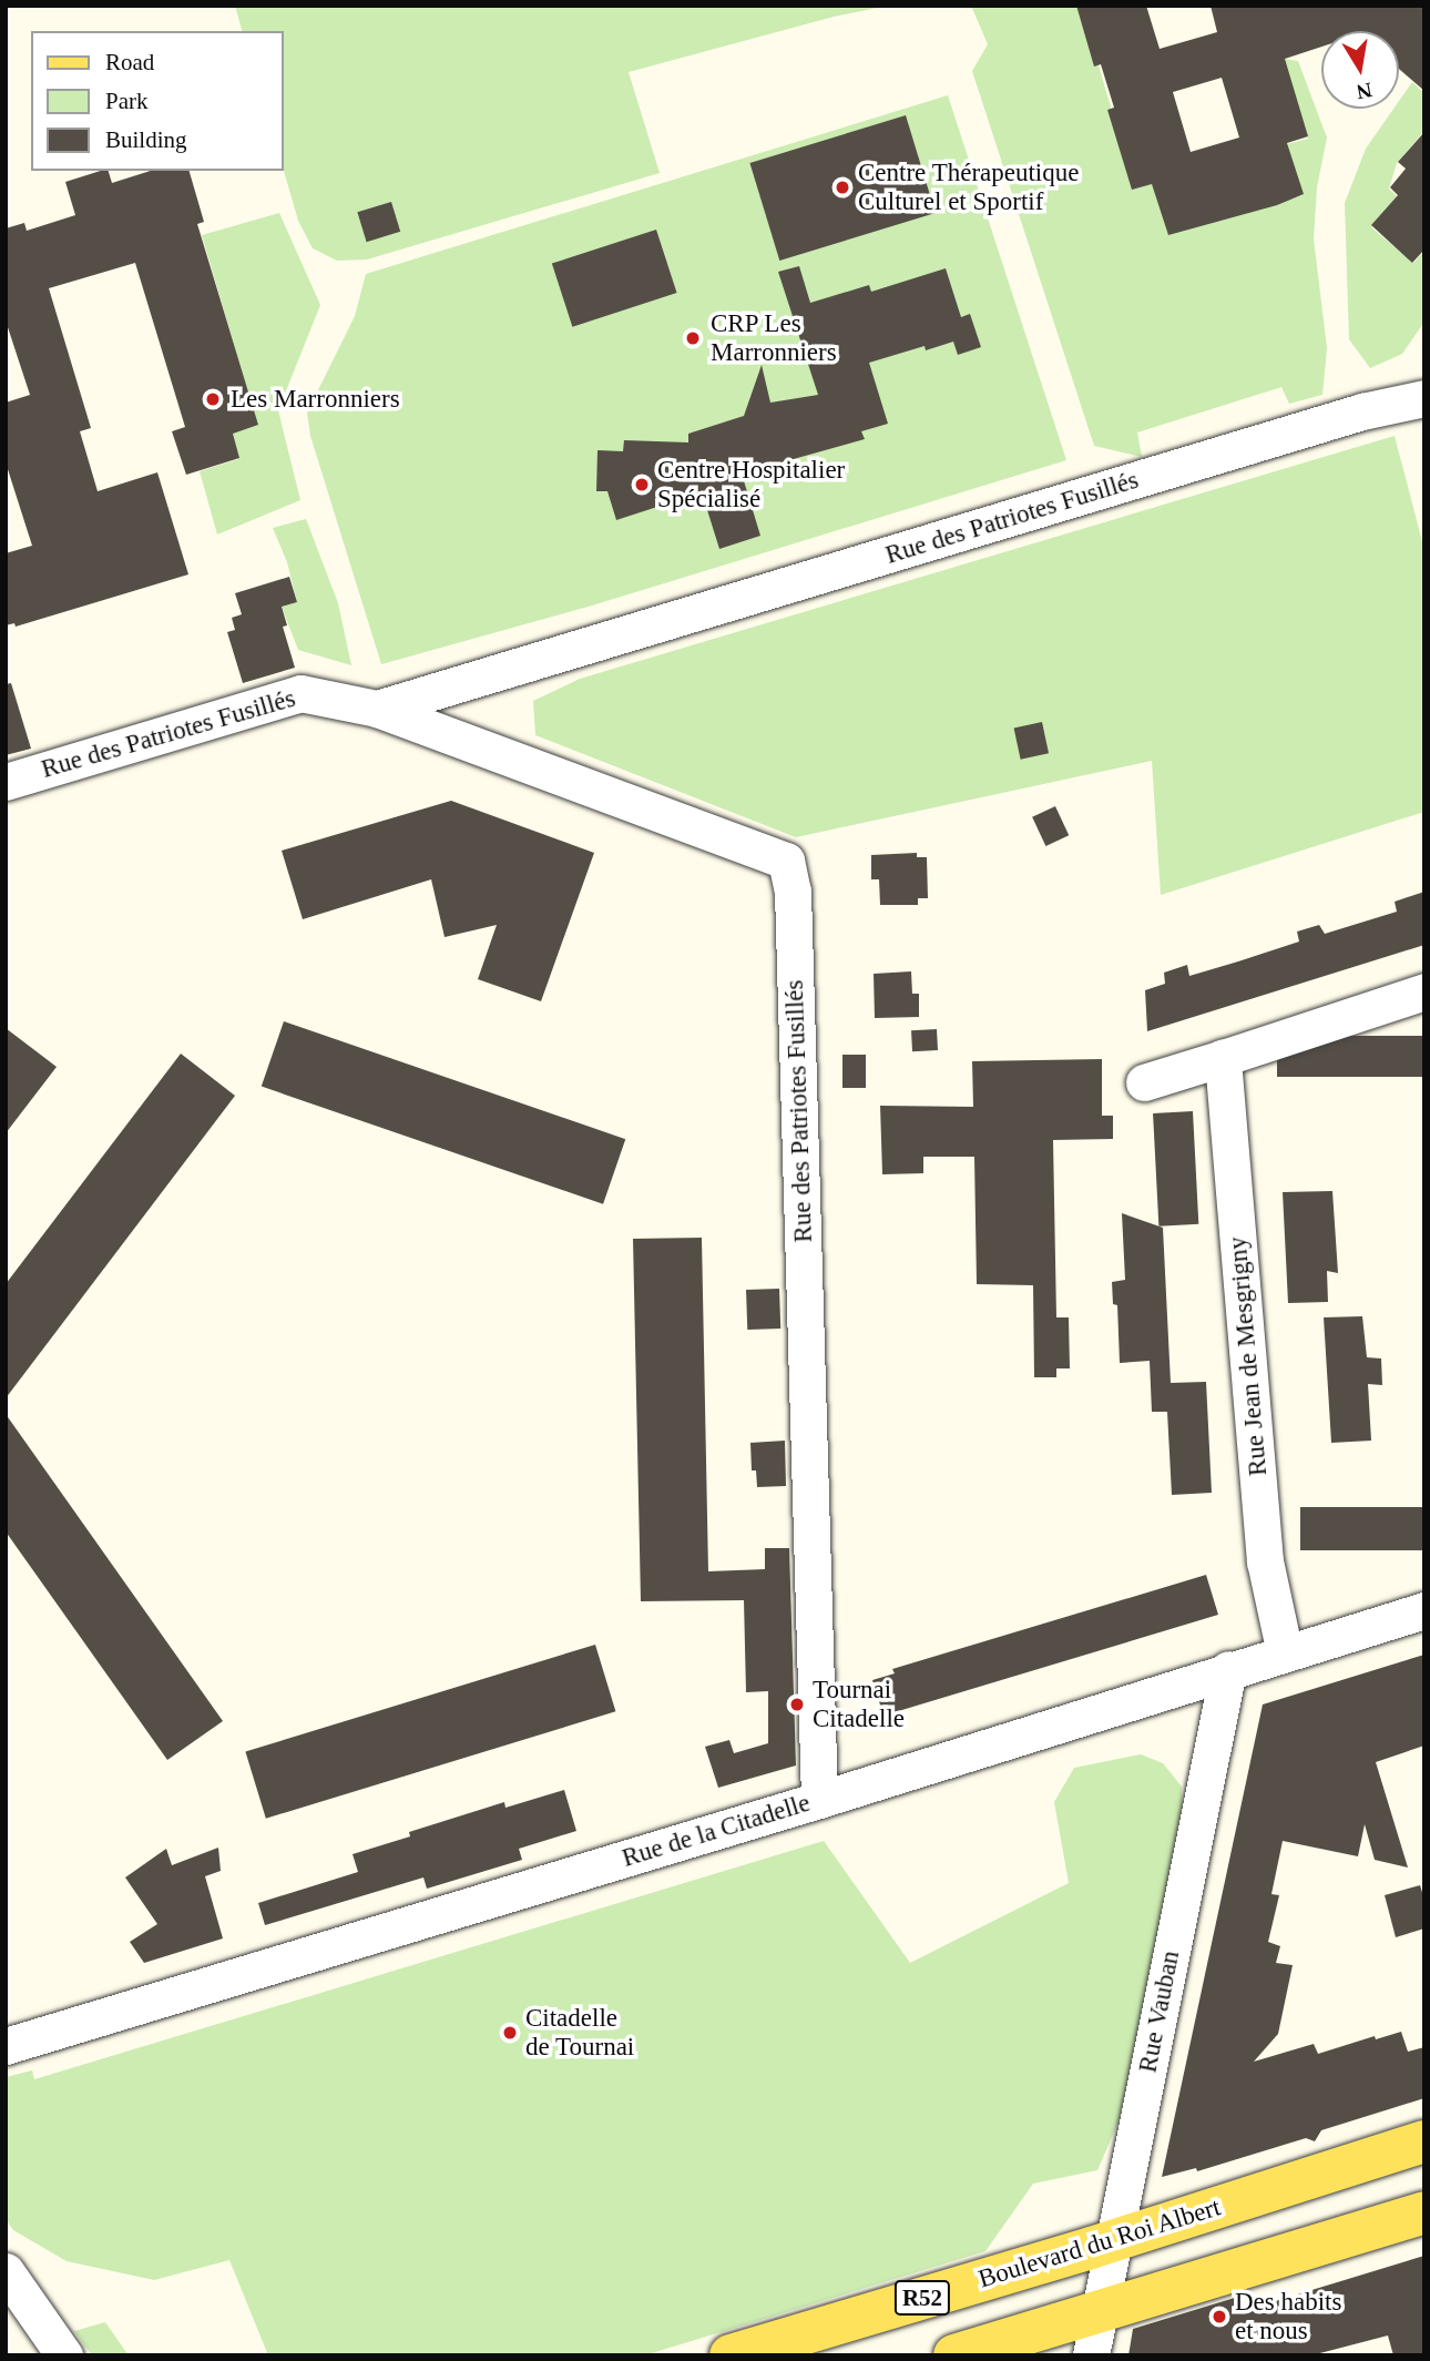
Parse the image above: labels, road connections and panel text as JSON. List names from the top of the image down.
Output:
{
  "streets": {
    "main road": ["Boulevard du Roi Albert", "R52"],
    "street": [
      "Rue des Patriotes Fusillés",
      "Rue Jean de Mesgrigny",
      "Rue de la Citadelle",
      "Rue Vauban"
    ]
  },
  "crossings": [
    ["Rue des Patriotes Fusillés", "Rue de la Citadelle"],
    ["Rue Jean de Mesgrigny", "Rue de la Citadelle"],
    ["Rue de la Citadelle", "Rue Vauban"],
    ["Rue Vauban", "Boulevard du Roi Albert"],
    ["Rue Vauban", "R52"]
  ],
  "places": [
    "Centre Thérapeutique Culturel et Sportif",
    "CRP Les Marronniers",
    "Les Marronniers",
    "Centre Hospitalier Spécialisé",
    "Tournai Citadelle",
    "Citadelle de Tournai",
    "Des habits et nous"
  ],
  "legend": ["Road", "Park", "Building"],
  "north": "bottom"
}
